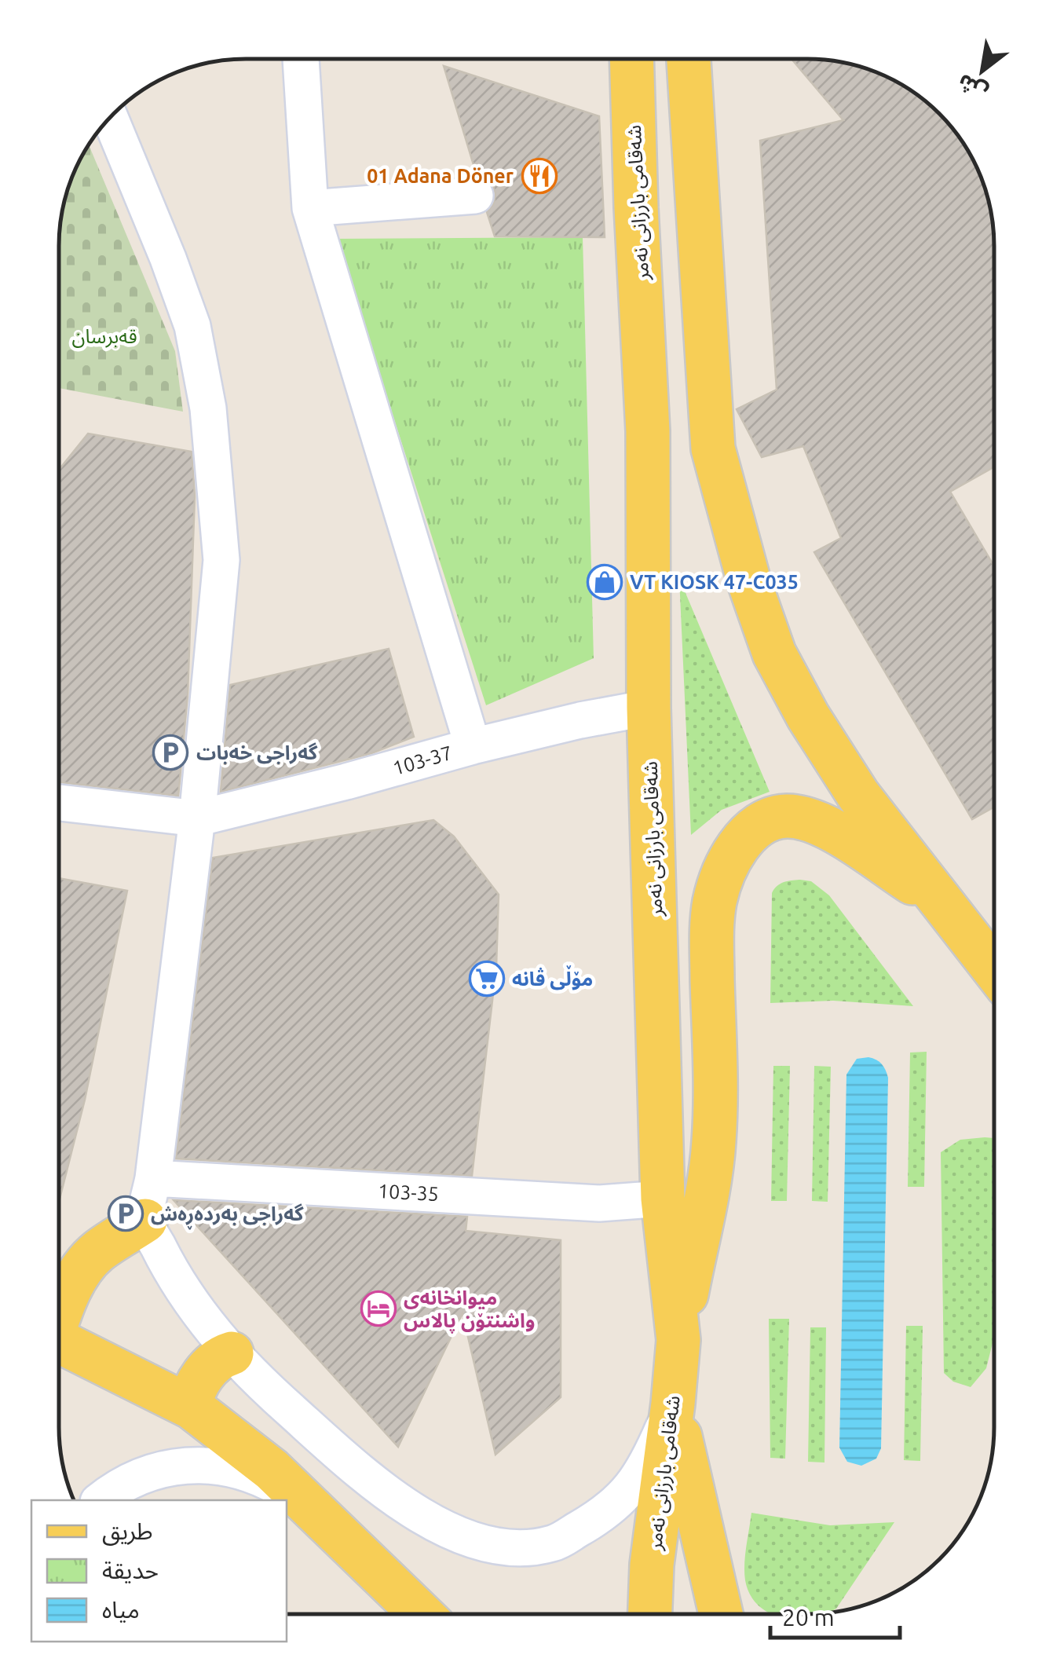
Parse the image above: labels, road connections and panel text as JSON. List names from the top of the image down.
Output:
{
  "streets": {
    "main road": ["شەقامی بارزانی نەمر"],
    "street": ["103-37", "103-35"]
  },
  "crossings": [
    ["شەقامی بارزانی نەمر", "103-37"],
    ["شەقامی بارزانی نەمر", "103-35"]
  ],
  "parks": ["قەبرسان"],
  "places": {
    "restaurant": ["01 Adana Döner"],
    "shop": ["VT KIOSK 47-C035"],
    "parking": ["گەراجی خەبات", "گەراجی بەردەڕەش"],
    "supermarket": ["مۆڵی ڤانە"],
    "hotel": ["میوانخانەی واشنتۆن پالاس"]
  },
  "legend": ["طريق", "حديقة", "مياه"],
  "scale_bar": "20 m",
  "north": "bottom left"
}
